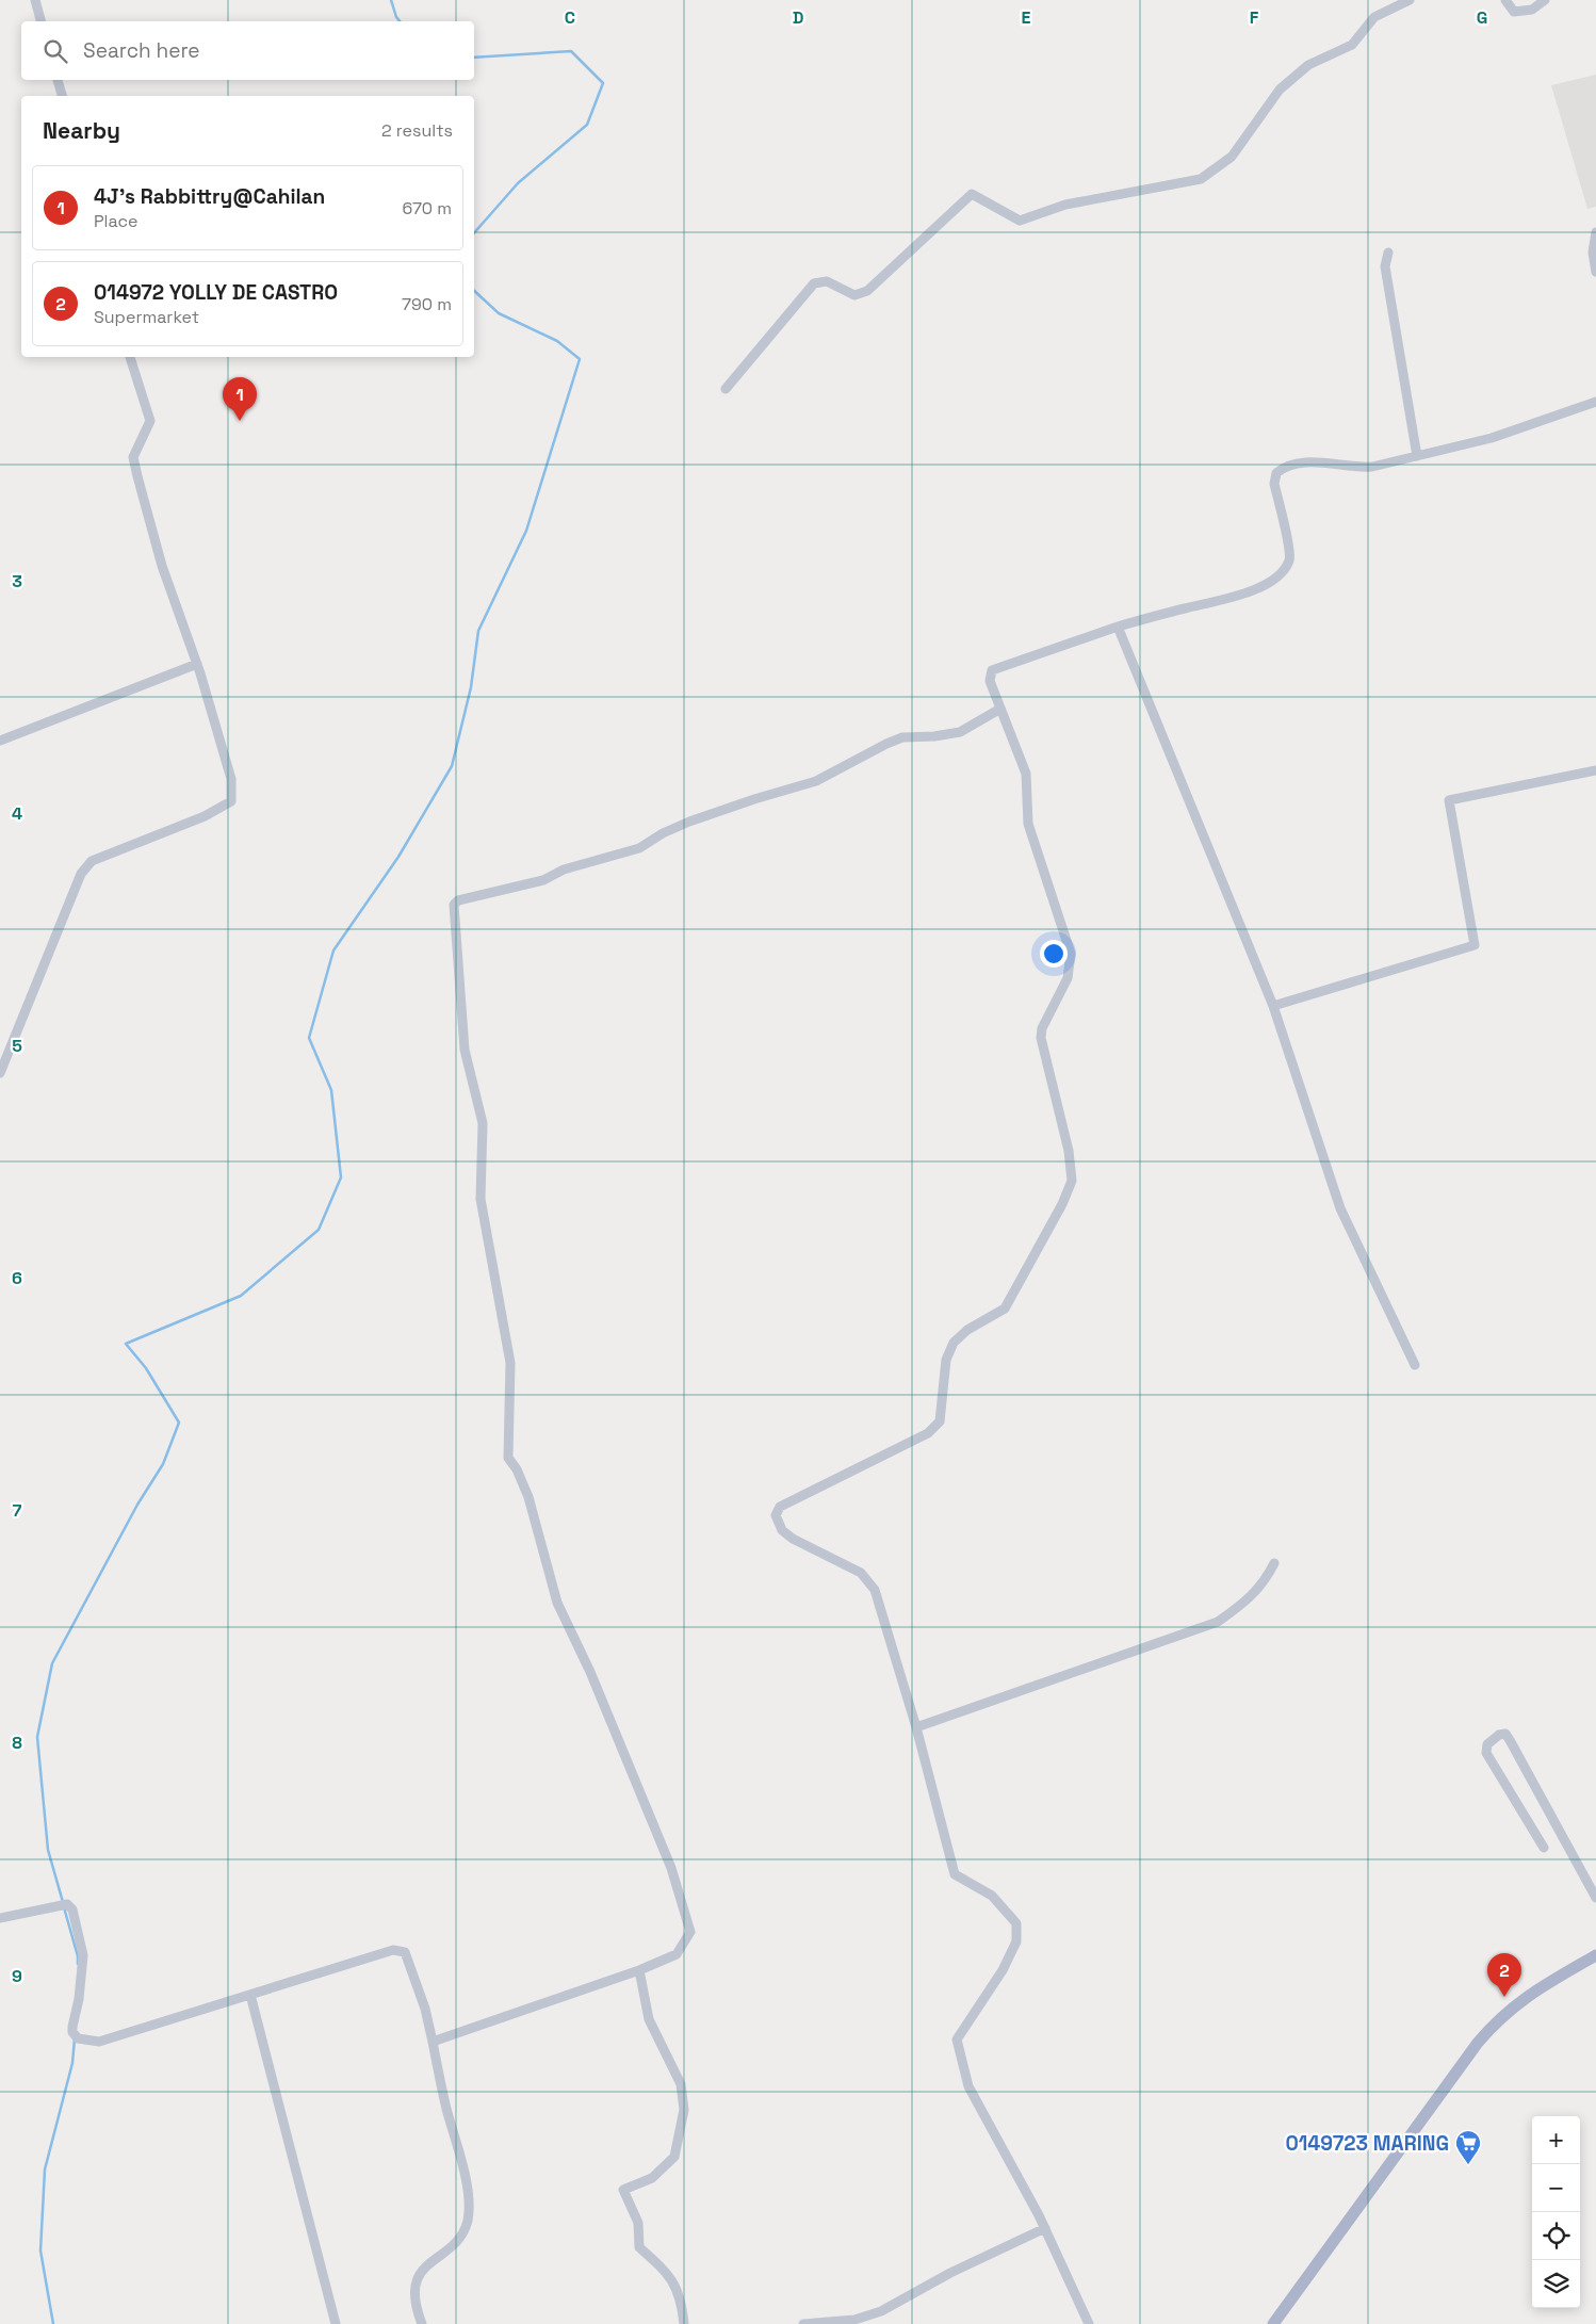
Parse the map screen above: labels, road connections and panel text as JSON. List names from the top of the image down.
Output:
{
  "places": {
    "supermarket": ["0149723 MARING"]
  },
  "page": {
    "search": "Search here",
    "heading": ["Nearby", "2 results"],
    "list": [
      {
        "mark": "1",
        "name": "4J's Rabbittry@Cahilan",
        "note": "Place",
        "value": "670 m"
      },
      {
        "mark": "2",
        "name": "014972 YOLLY DE CASTRO",
        "note": "Supermarket",
        "value": "790 m"
      }
    ],
    "pins": ["1", "2"],
    "map_buttons": ["+", "−"]
  },
  "grid": {
    "columns": [
      "C",
      "D",
      "E",
      "F",
      "G"
    ],
    "rows": [
      "3",
      "4",
      "5",
      "6",
      "7",
      "8",
      "9"
    ]
  }
}
